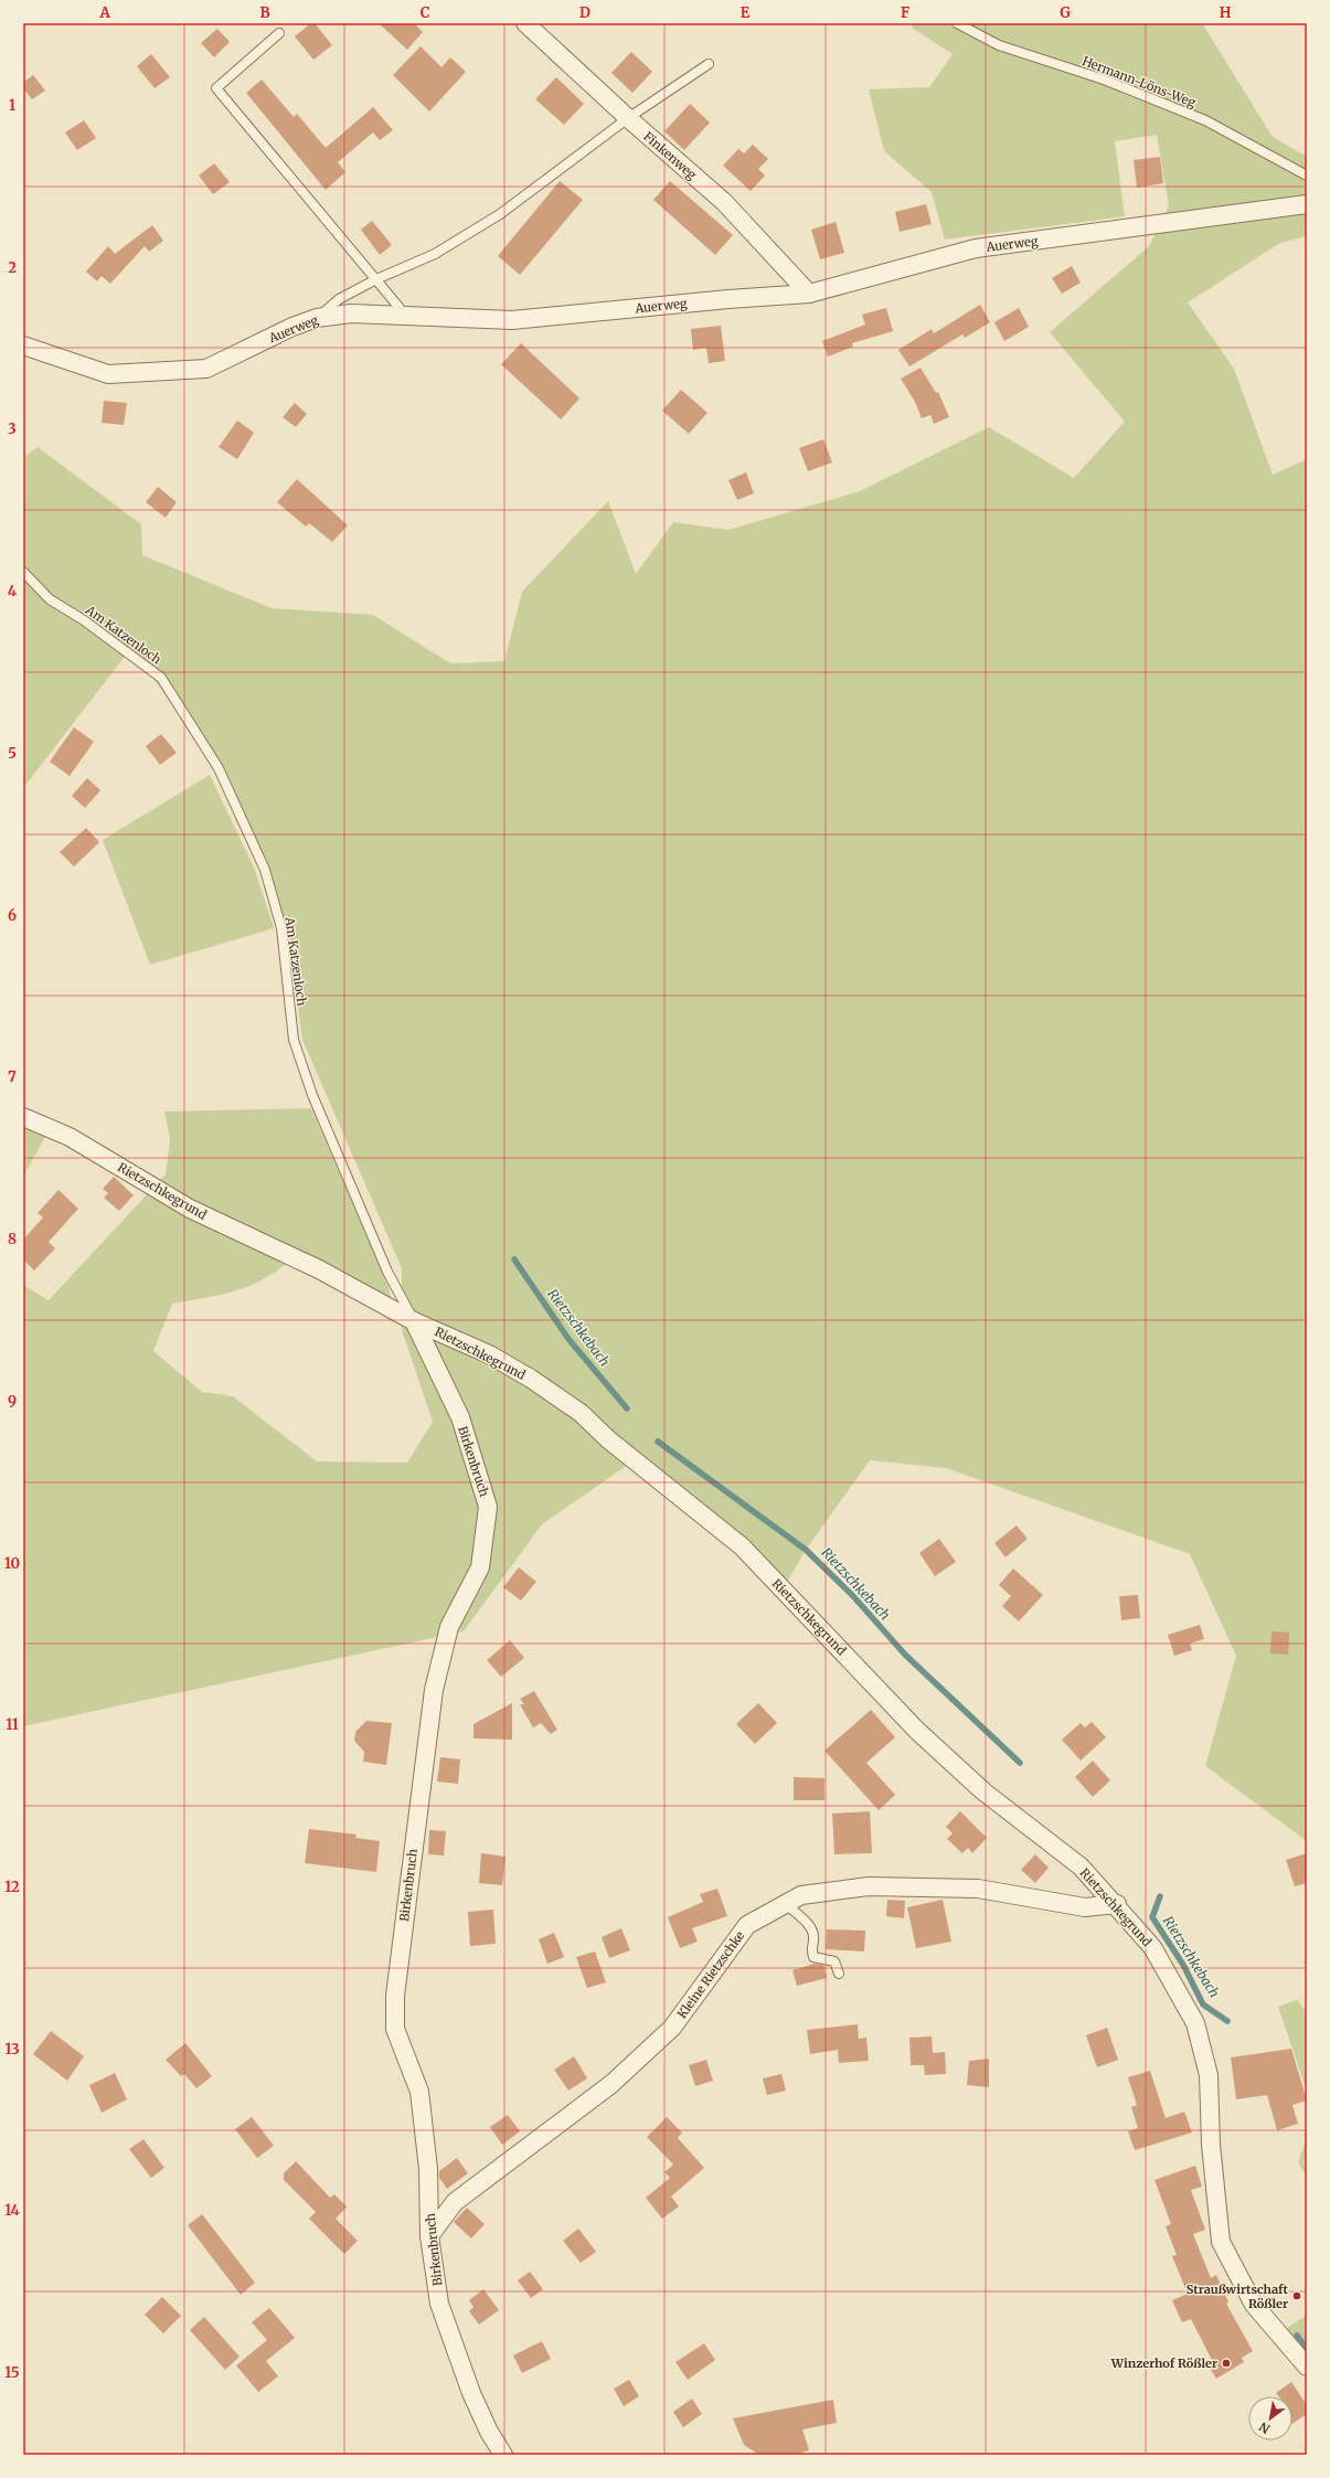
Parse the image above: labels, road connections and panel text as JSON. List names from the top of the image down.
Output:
{
  "streets": {
    "street": [
      "Finkenweg",
      "Auerweg",
      "Rietzschkegrund",
      "Birkenbruch",
      "Kleine Rietzschke"
    ],
    "lane": ["Hermann-Löns-Weg", "Am Katzenloch"]
  },
  "crossings": [
    ["Finkenweg", "Auerweg"],
    ["Am Katzenloch", "Rietzschkegrund"],
    ["Am Katzenloch", "Birkenbruch"],
    ["Rietzschkegrund", "Birkenbruch"],
    ["Rietzschkegrund", "Kleine Rietzschke"],
    ["Birkenbruch", "Kleine Rietzschke"]
  ],
  "water": ["Rietzschkebach"],
  "places": ["Straußwirtschaft Rößler", "Winzerhof Rößler"],
  "north": "bottom left",
  "grid": {
    "columns": [
      "A",
      "B",
      "C",
      "D",
      "E",
      "F",
      "G",
      "H"
    ],
    "rows": [
      "1",
      "2",
      "3",
      "4",
      "5",
      "6",
      "7",
      "8",
      "9",
      "10",
      "11",
      "12",
      "13",
      "14",
      "15"
    ]
  }
}
